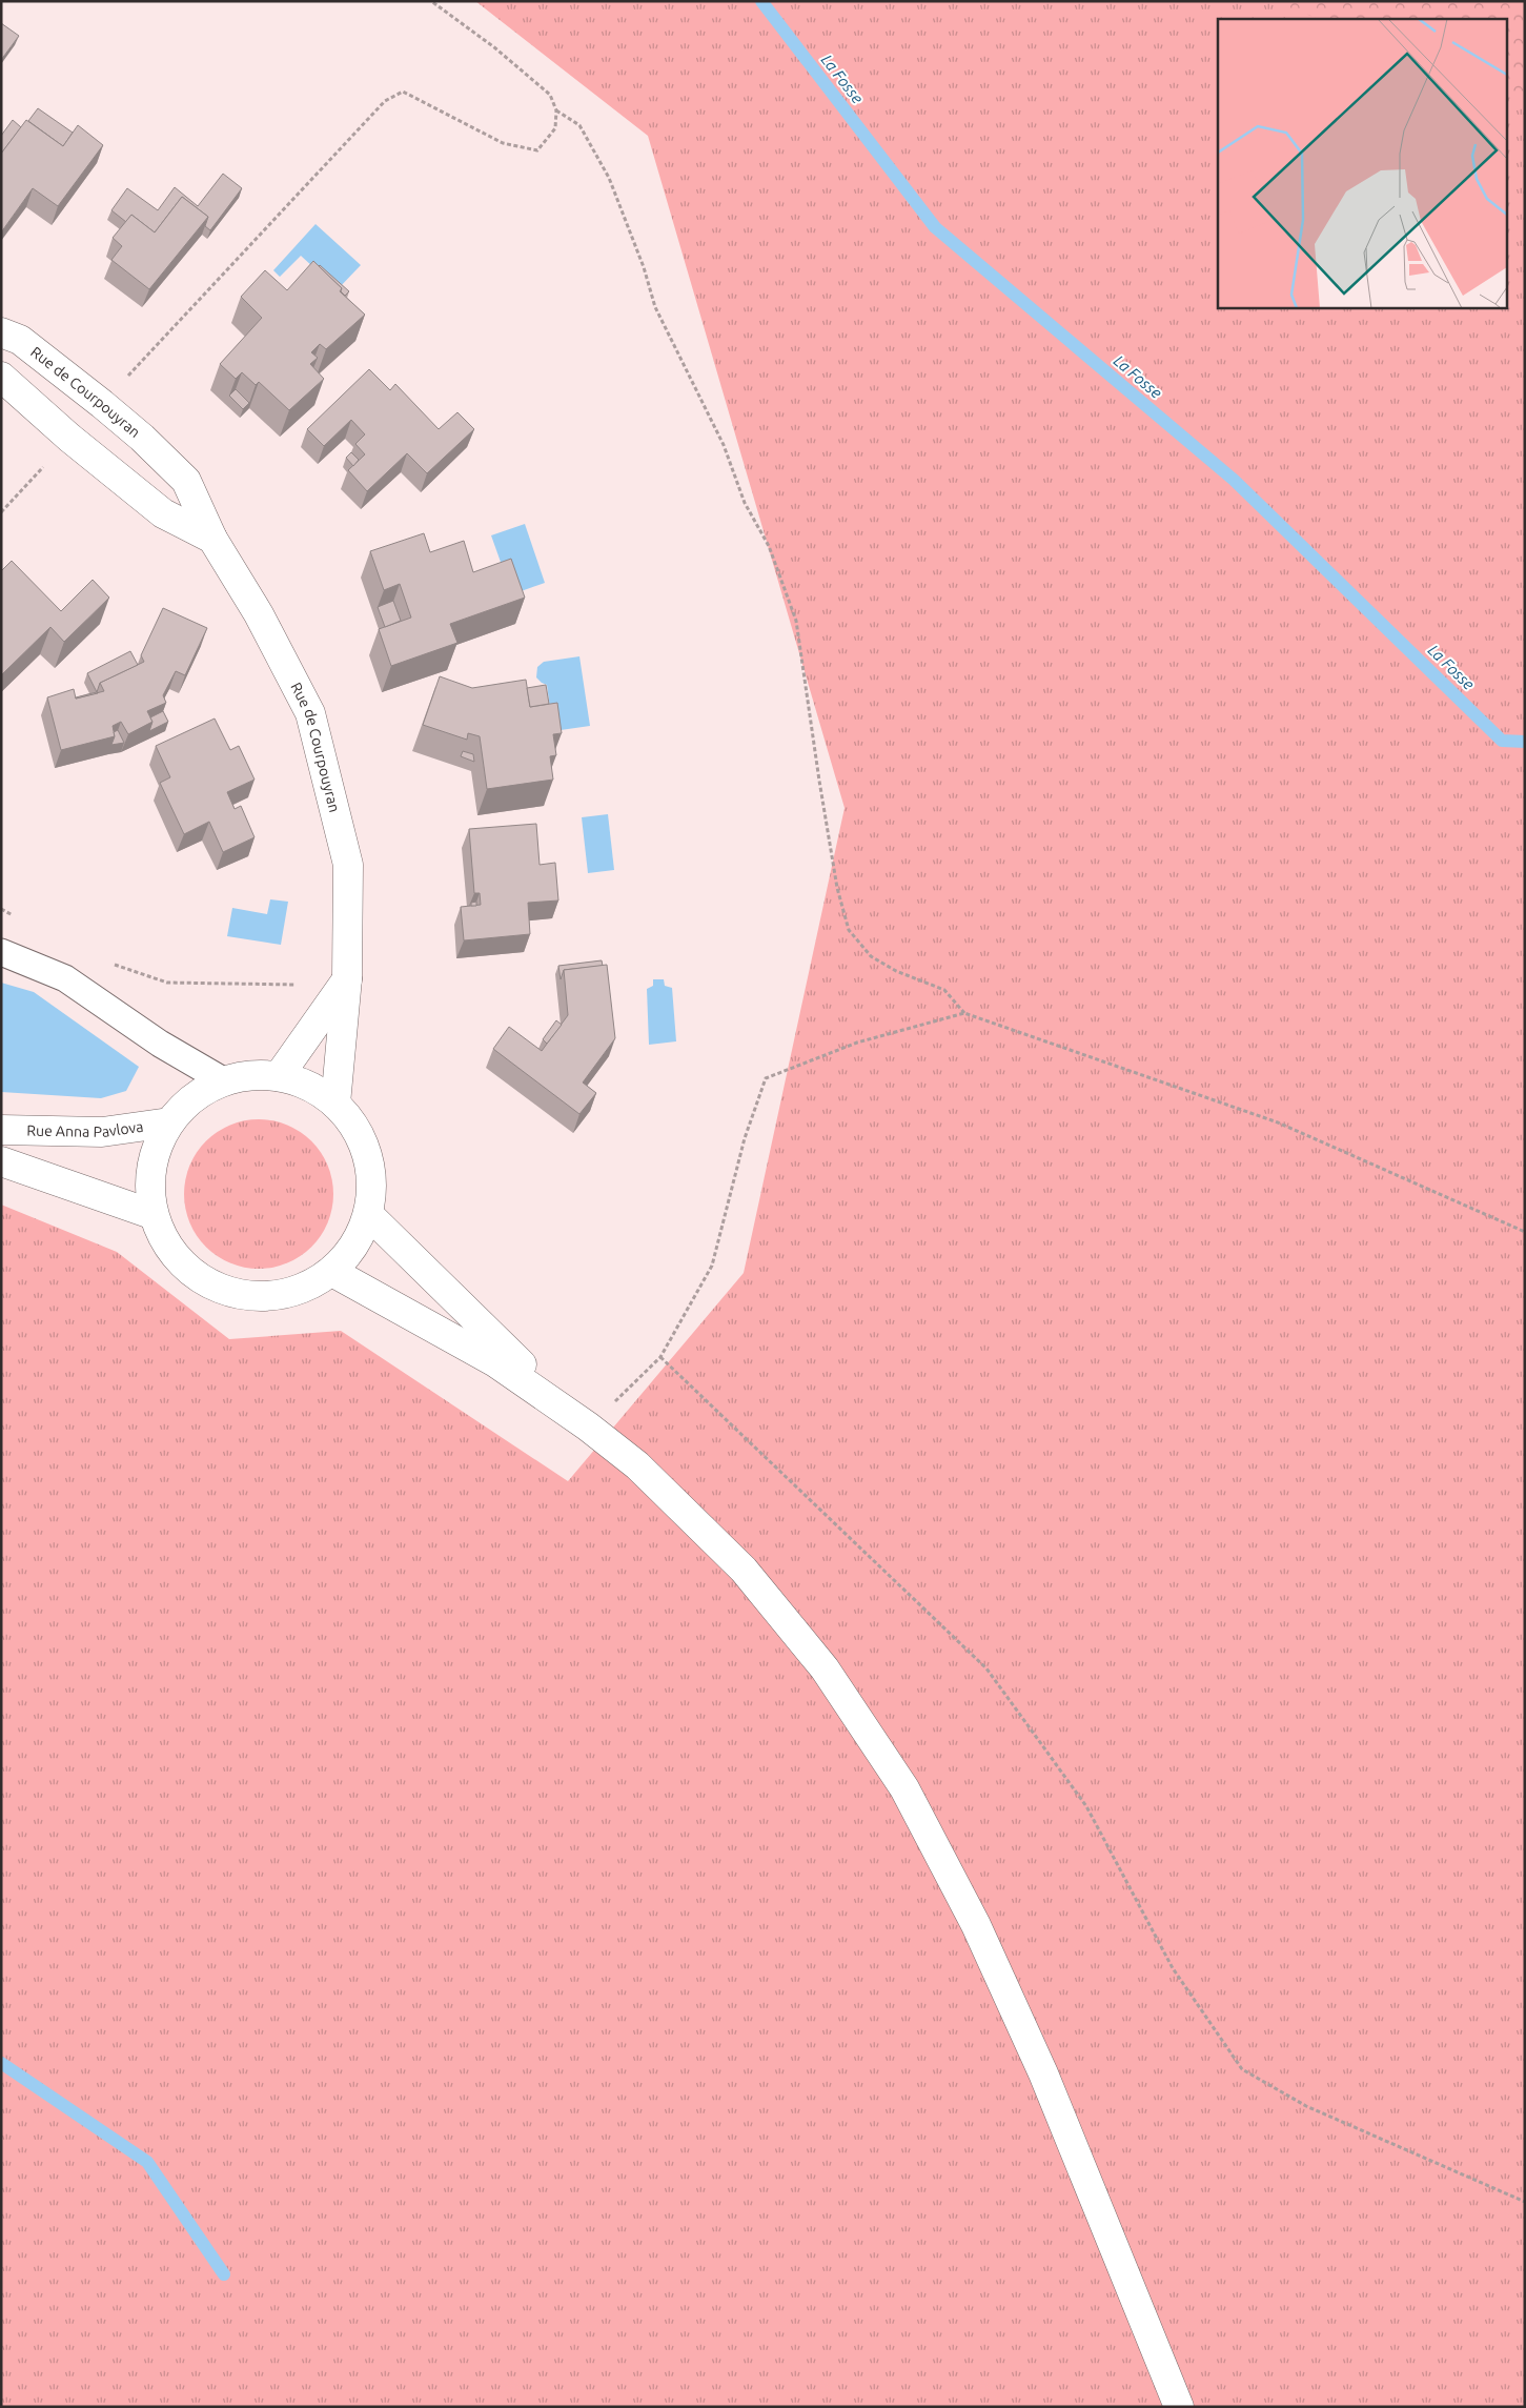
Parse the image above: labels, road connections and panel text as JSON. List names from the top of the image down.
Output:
{
  "streets": {
    "street": ["Rue de Courpouyran", "Rue Anna Pavlova"]
  },
  "water": ["La Fosse"]
}
